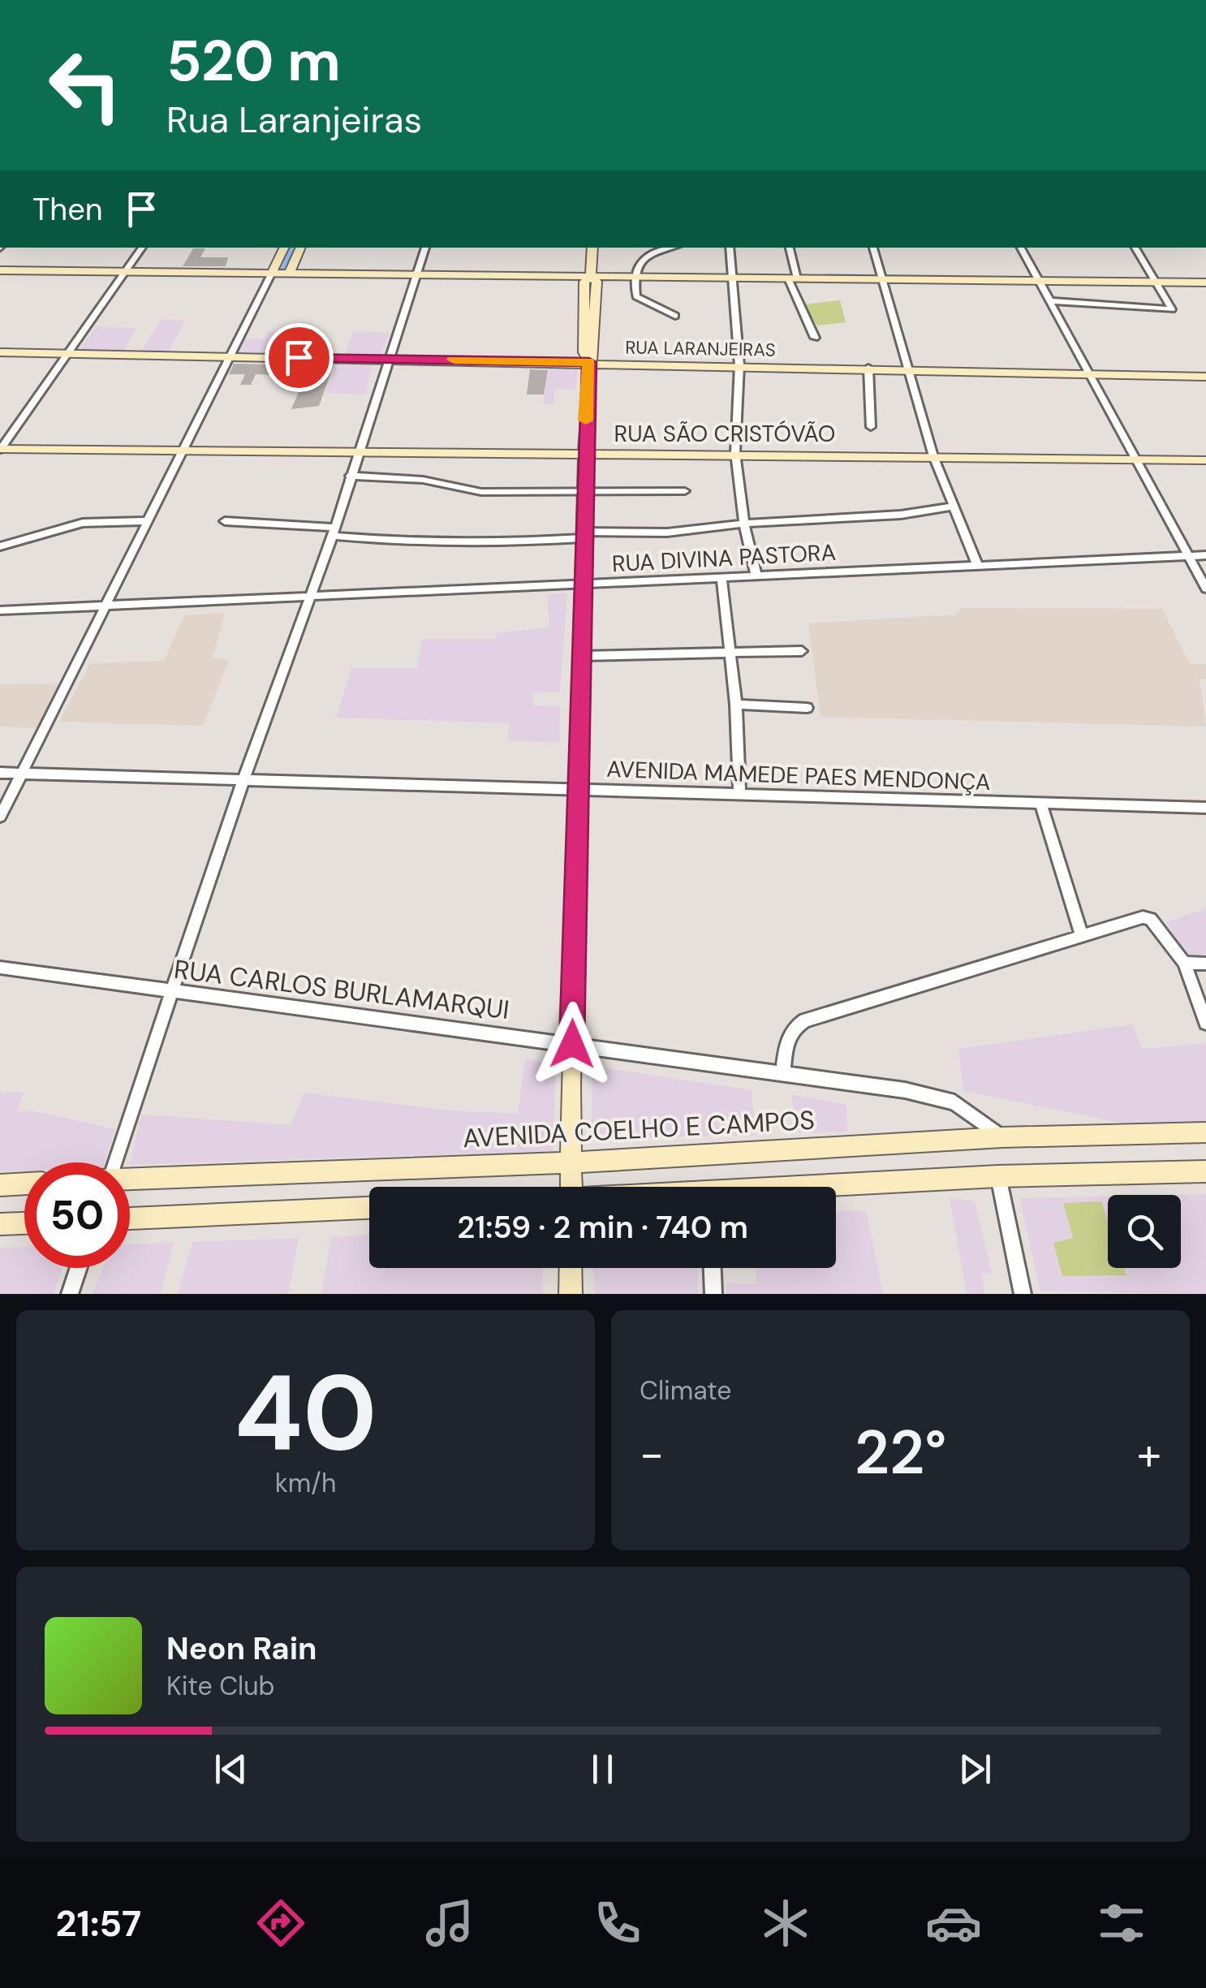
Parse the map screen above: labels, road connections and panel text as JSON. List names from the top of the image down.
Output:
{
  "streets": {
    "main road": ["RUA LARANJEIRAS", "RUA SÃO CRISTÓVÃO", "AVENIDA COELHO E CAMPOS"],
    "street": ["RUA DIVINA PASTORA", "AVENIDA MAMEDE PAES MENDONÇA", "RUA CARLOS BURLAMARQUI"]
  },
  "crossings": [
    ["RUA CARLOS BURLAMARQUI", "AVENIDA COELHO E CAMPOS"]
  ],
  "page": {
    "turn": ["520 m", "Rua Laranjeiras"],
    "then": "Then",
    "limit": "50",
    "trip": "21:59 · 2 min · 740 m",
    "tile": [
      ["40", "km/h"],
      "Climate"
    ],
    "heat": ["−", "22°", "+"],
    "song": ["Neon Rain", "Kite Club"],
    "tabs": "21:57"
  }
}
